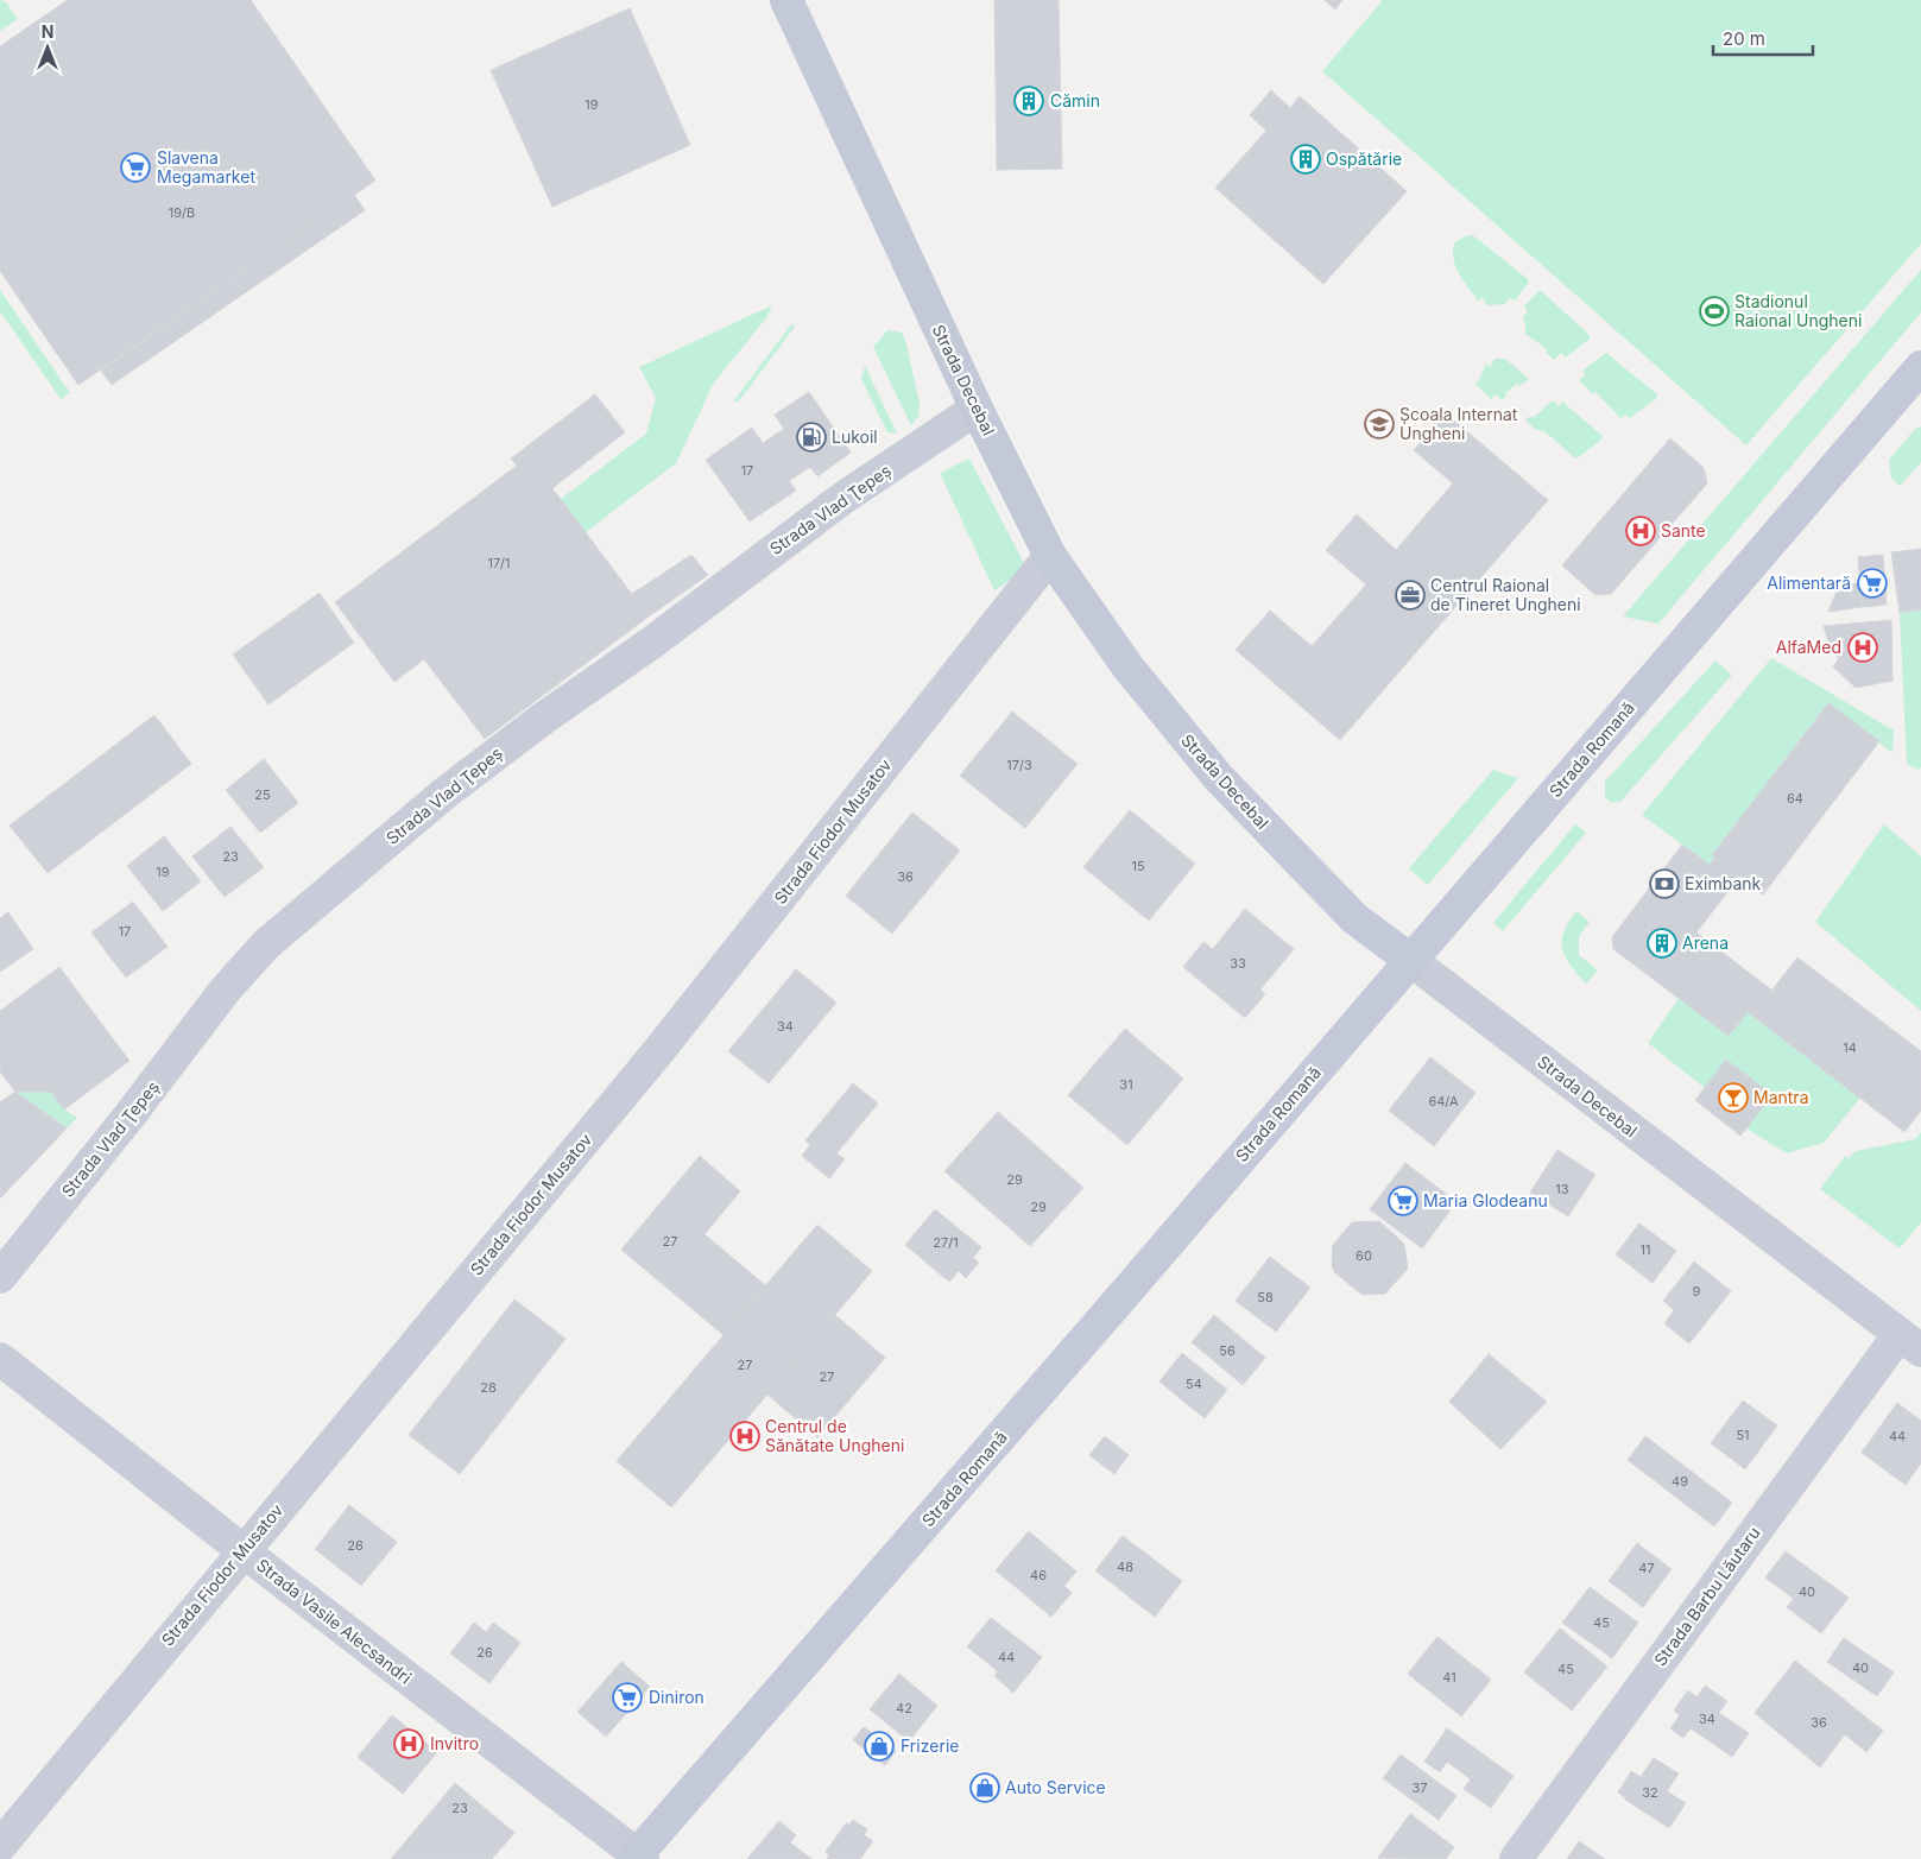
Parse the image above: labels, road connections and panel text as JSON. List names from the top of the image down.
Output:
{
  "streets": {
    "main road": ["Strada Decebal", "Strada Romană"],
    "street": [
      "Strada Vlad Ţepeș",
      "Strada Fiodor Musatov",
      "Strada Barbu Lăutaru",
      "Strada Vasile Alecsandri"
    ]
  },
  "crossings": [
    ["Strada Decebal", "Strada Vlad Ţepeș"],
    ["Strada Decebal", "Strada Romană"],
    ["Strada Decebal", "Strada Fiodor Musatov"],
    ["Strada Decebal", "Strada Barbu Lăutaru"],
    ["Strada Romană", "Strada Vasile Alecsandri"],
    ["Strada Fiodor Musatov", "Strada Vasile Alecsandri"]
  ],
  "places": {
    "building": ["Cămin", "Ospătărie", "Arena"],
    "supermarket": [
      "Slavena Megamarket",
      "Alimentară",
      "Maria Glodeanu",
      "Diniron"
    ],
    "sports": ["Stadionul Raional Ungheni"],
    "school or university": ["Școala Internat Ungheni"],
    "fuel station": ["Lukoil"],
    "hospital": [
      "Sante",
      "AlfaMed",
      "Centrul de Sănătate Ungheni",
      "Invitro"
    ],
    "office": ["Centrul Raional de Tineret Ungheni"],
    "bank": ["Eximbank"],
    "bar": ["Mantra"],
    "shop": ["Frizerie", "Auto Service"]
  },
  "house_numbers": [
    "19",
    "19/B",
    "17",
    "17/1",
    "17/3",
    "25",
    "64",
    "23",
    "15",
    "19",
    "36",
    "17",
    "33",
    "34",
    "14",
    "31",
    "64/A",
    "29",
    "13",
    "29",
    "27",
    "27/1",
    "11",
    "60",
    "9",
    "58",
    "56",
    "27",
    "27",
    "54",
    "28",
    "51",
    "44",
    "49",
    "26",
    "48",
    "47",
    "46",
    "40",
    "45",
    "26",
    "44",
    "40",
    "45",
    "41",
    "42",
    "34",
    "36",
    "37",
    "32",
    "23"
  ],
  "scale_bar": "20 m",
  "north": "top"
}
